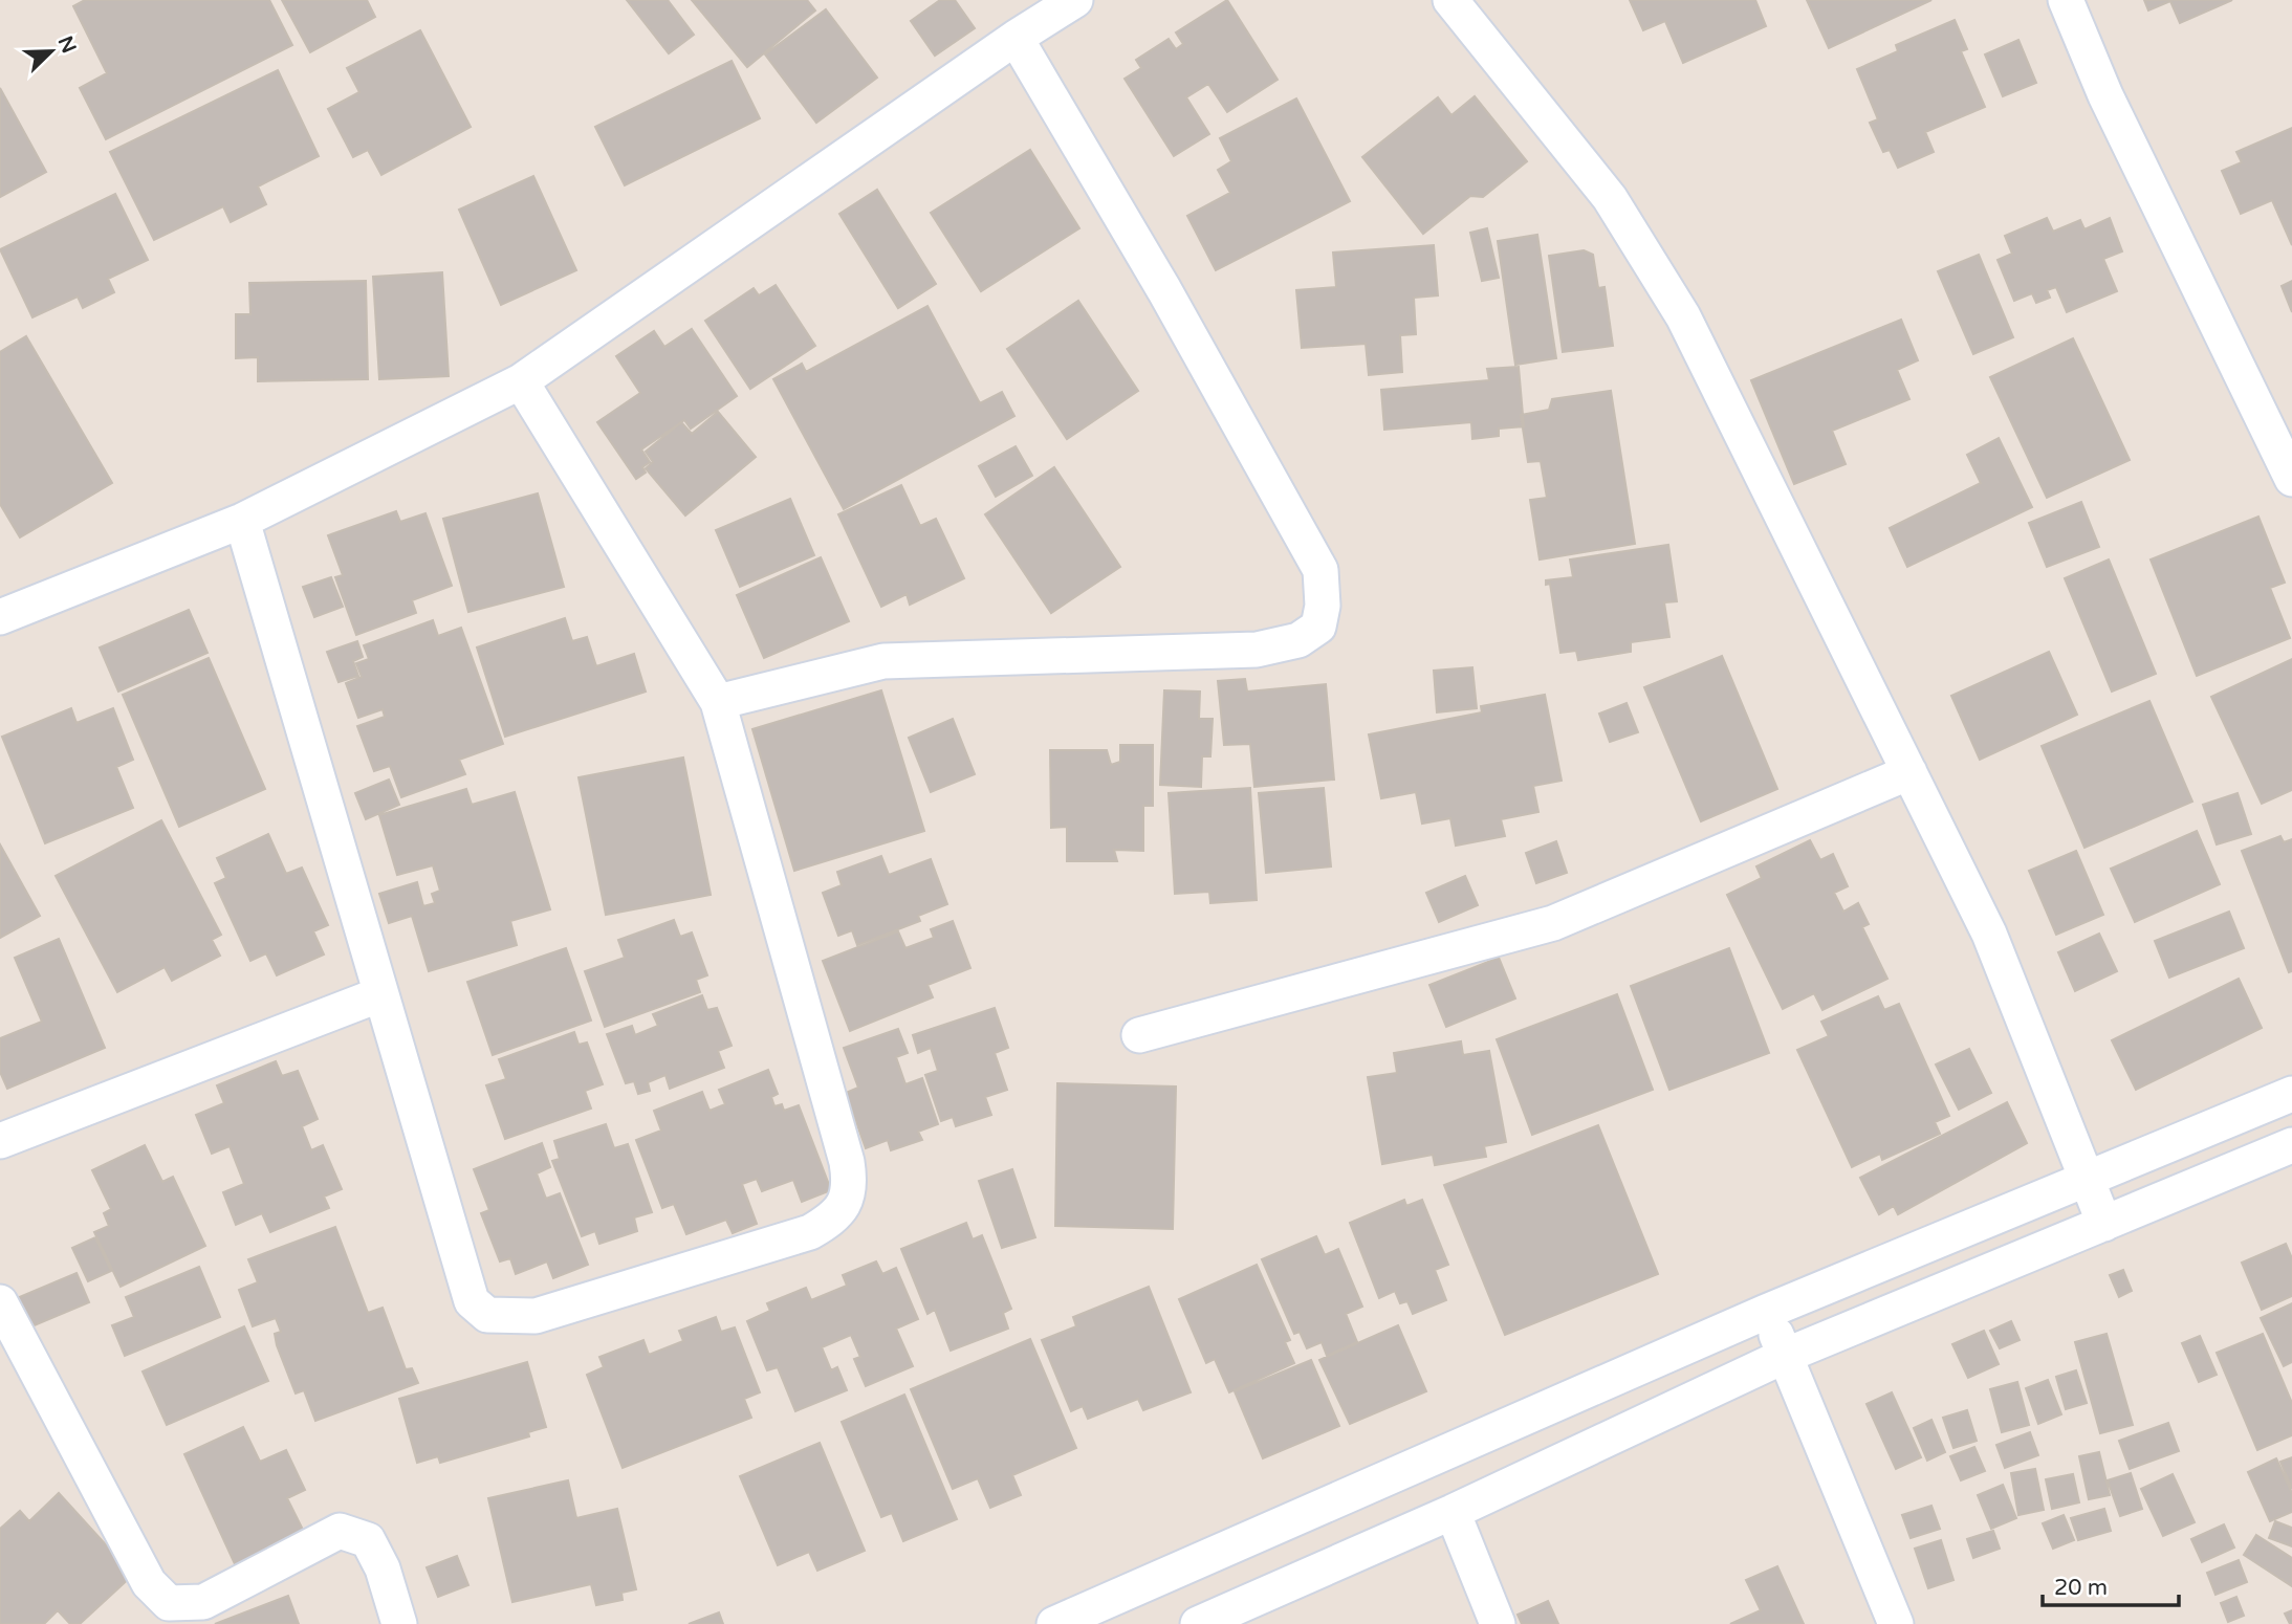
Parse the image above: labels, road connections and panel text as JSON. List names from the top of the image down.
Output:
{
  "scale_bar": "20 m",
  "north": "top right"
}
